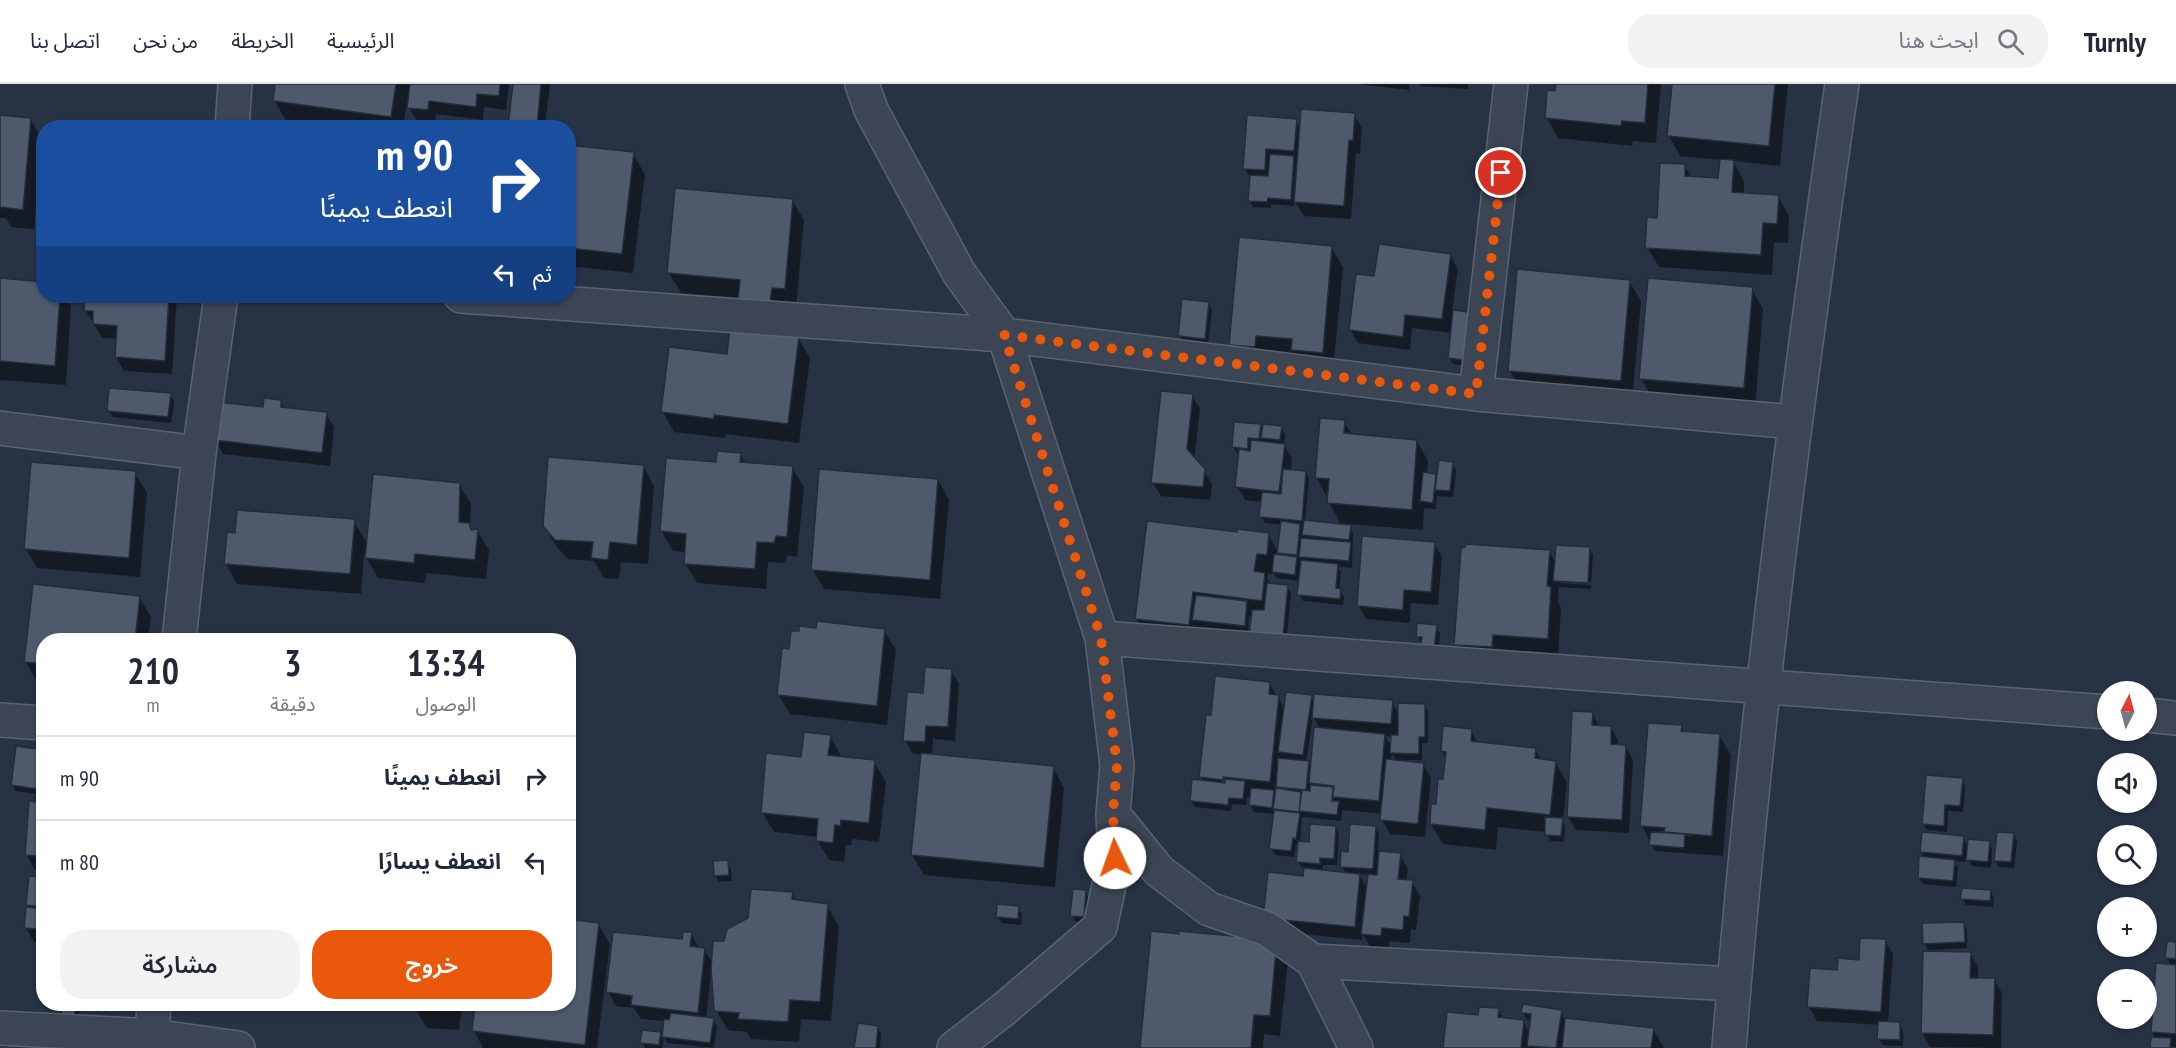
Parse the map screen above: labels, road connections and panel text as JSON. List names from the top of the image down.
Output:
{
  "north": "top",
  "page": {
    "header": "Turnly",
    "search": "ابحث هنا",
    "nav": [
      "الرئيسية",
      "الخريطة",
      "من نحن",
      "اتصل بنا"
    ],
    "turn": ["90 m", "انعطف يمينًا"],
    "then": "ثم",
    "eta": [
      "13:34",
      "الوصول",
      "3",
      "دقيقة",
      "210",
      "m"
    ],
    "map_buttons": ["+", "−"],
    "list": [
      {
        "name": "انعطف يمينًا",
        "value": "90 m"
      },
      {
        "name": "انعطف يسارًا",
        "value": "80 m"
      }
    ],
    "buttons": ["خروج", "مشاركة"]
  }
}
